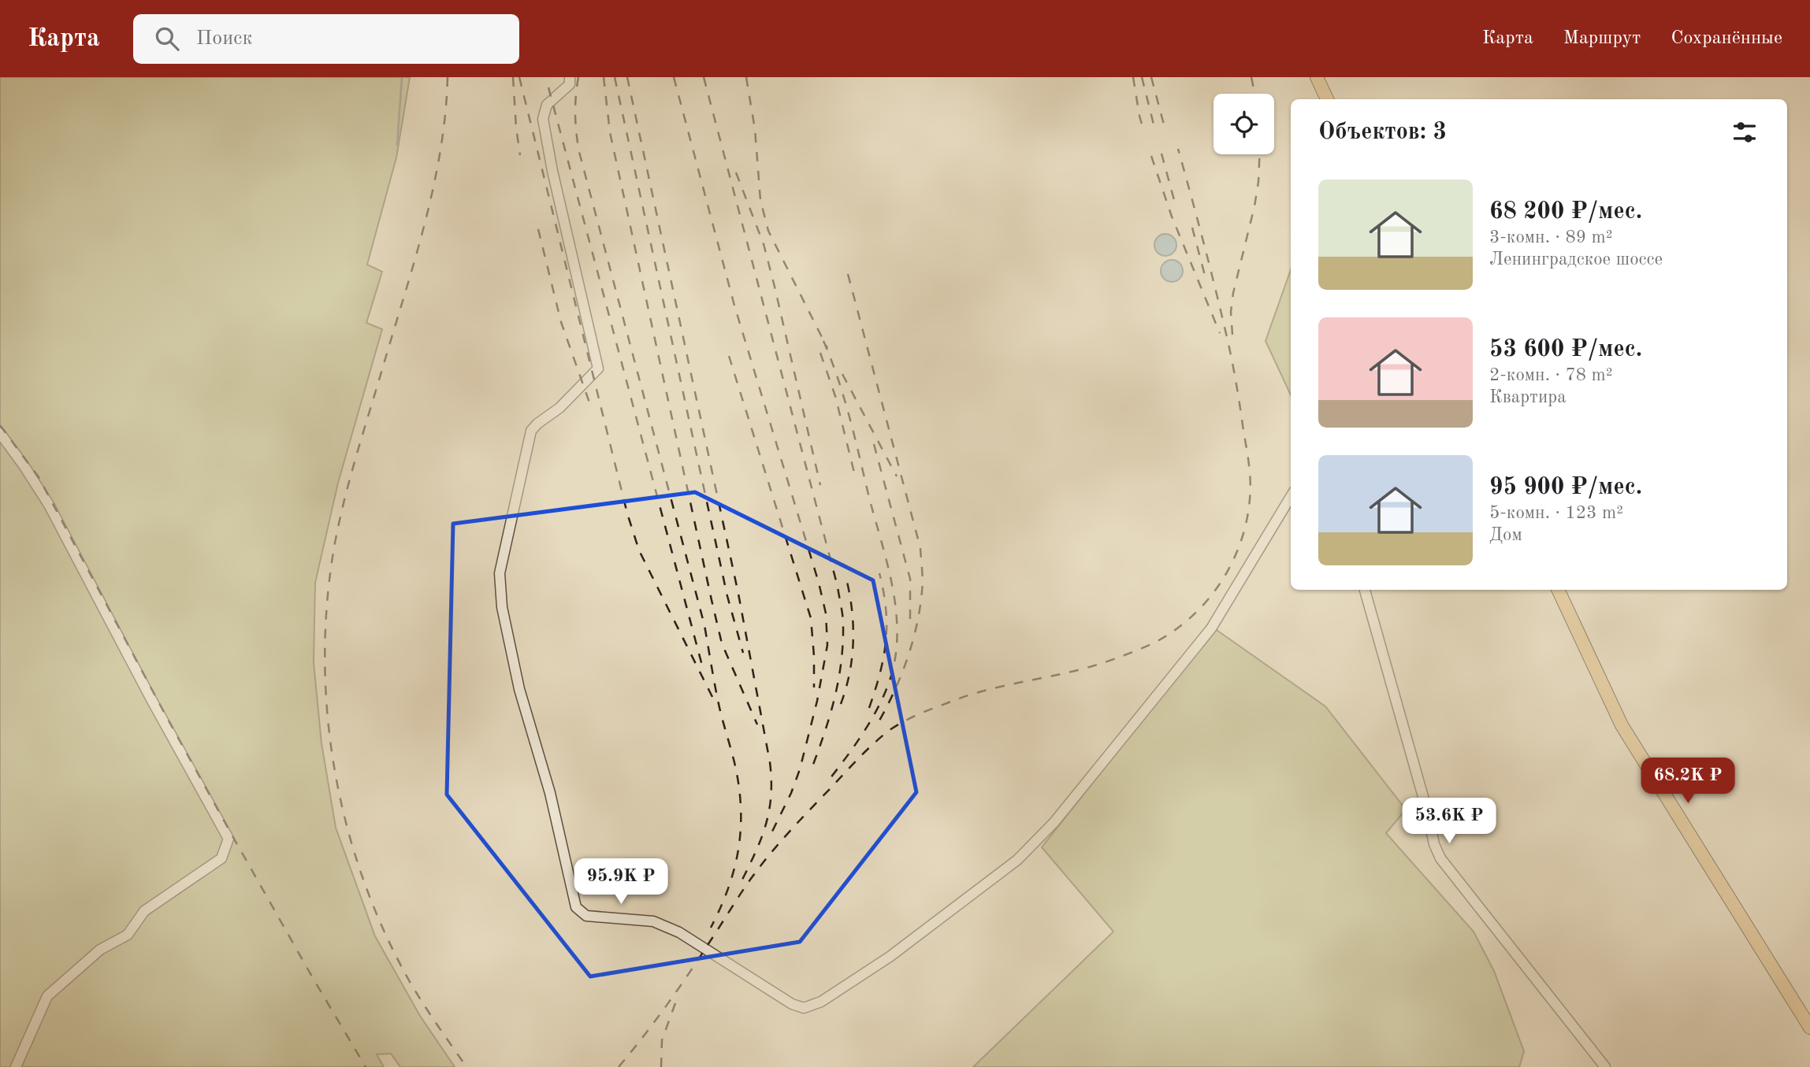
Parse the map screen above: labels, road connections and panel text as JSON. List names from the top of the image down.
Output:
{
  "page": {
    "header": "Карта",
    "search": "Поиск",
    "nav": ["Карта", "Маршрут", "Сохранённые"],
    "heading": "Объектов: 3",
    "list": [
      {
        "name": "68 200 ₽/мес.",
        "note": "3-комн. · 89 m² · Ленинградское шоссе"
      },
      {
        "name": "53 600 ₽/мес.",
        "note": "2-комн. · 78 m² · Квартира"
      },
      {
        "name": "95 900 ₽/мес.",
        "note": "5-комн. · 123 m² · Дом"
      }
    ],
    "price": ["68.2K ₽", "53.6K ₽", "95.9K ₽"]
  }
}
